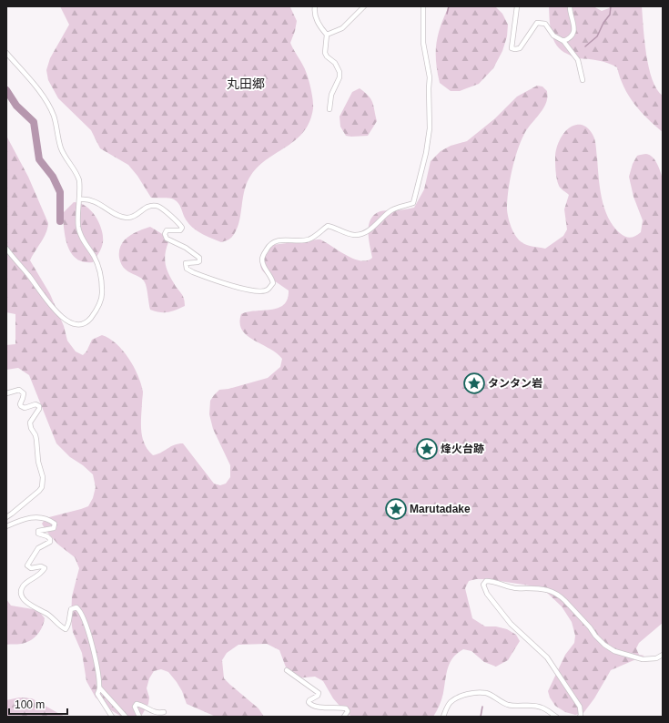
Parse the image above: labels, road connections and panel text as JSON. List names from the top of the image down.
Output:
{
  "districts": ["丸田郷"],
  "places": {
    "place": ["タンタン岩", "烽火台跡", "Marutadake"]
  },
  "scale_bar": "100 m"
}
